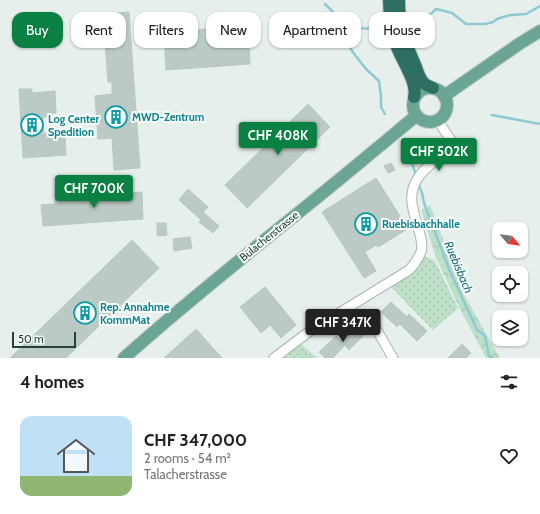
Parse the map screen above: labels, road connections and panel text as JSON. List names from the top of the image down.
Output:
{
  "streets": {
    "main road": ["Bülacherstrasse"]
  },
  "water": ["Ruebisbach"],
  "places": {
    "building": [
      "MWD-Zentrum",
      "Log Center Spedition",
      "Ruebisbachhalle",
      "Rep. Annahme KommMat"
    ]
  },
  "scale_bar": "50 m",
  "north": "bottom right",
  "page": {
    "chip": [
      "Buy",
      "Rent",
      "Filters",
      "New",
      "Apartment",
      "House"
    ],
    "price": [
      "CHF 408K",
      "CHF 502K",
      "CHF 700K",
      "CHF 347K"
    ],
    "scale": "50 m",
    "heading": "4 homes",
    "list": [
      {
        "name": "CHF 347,000",
        "note": "2 rooms · 54 m² · Talacherstrasse"
      }
    ]
  }
}
